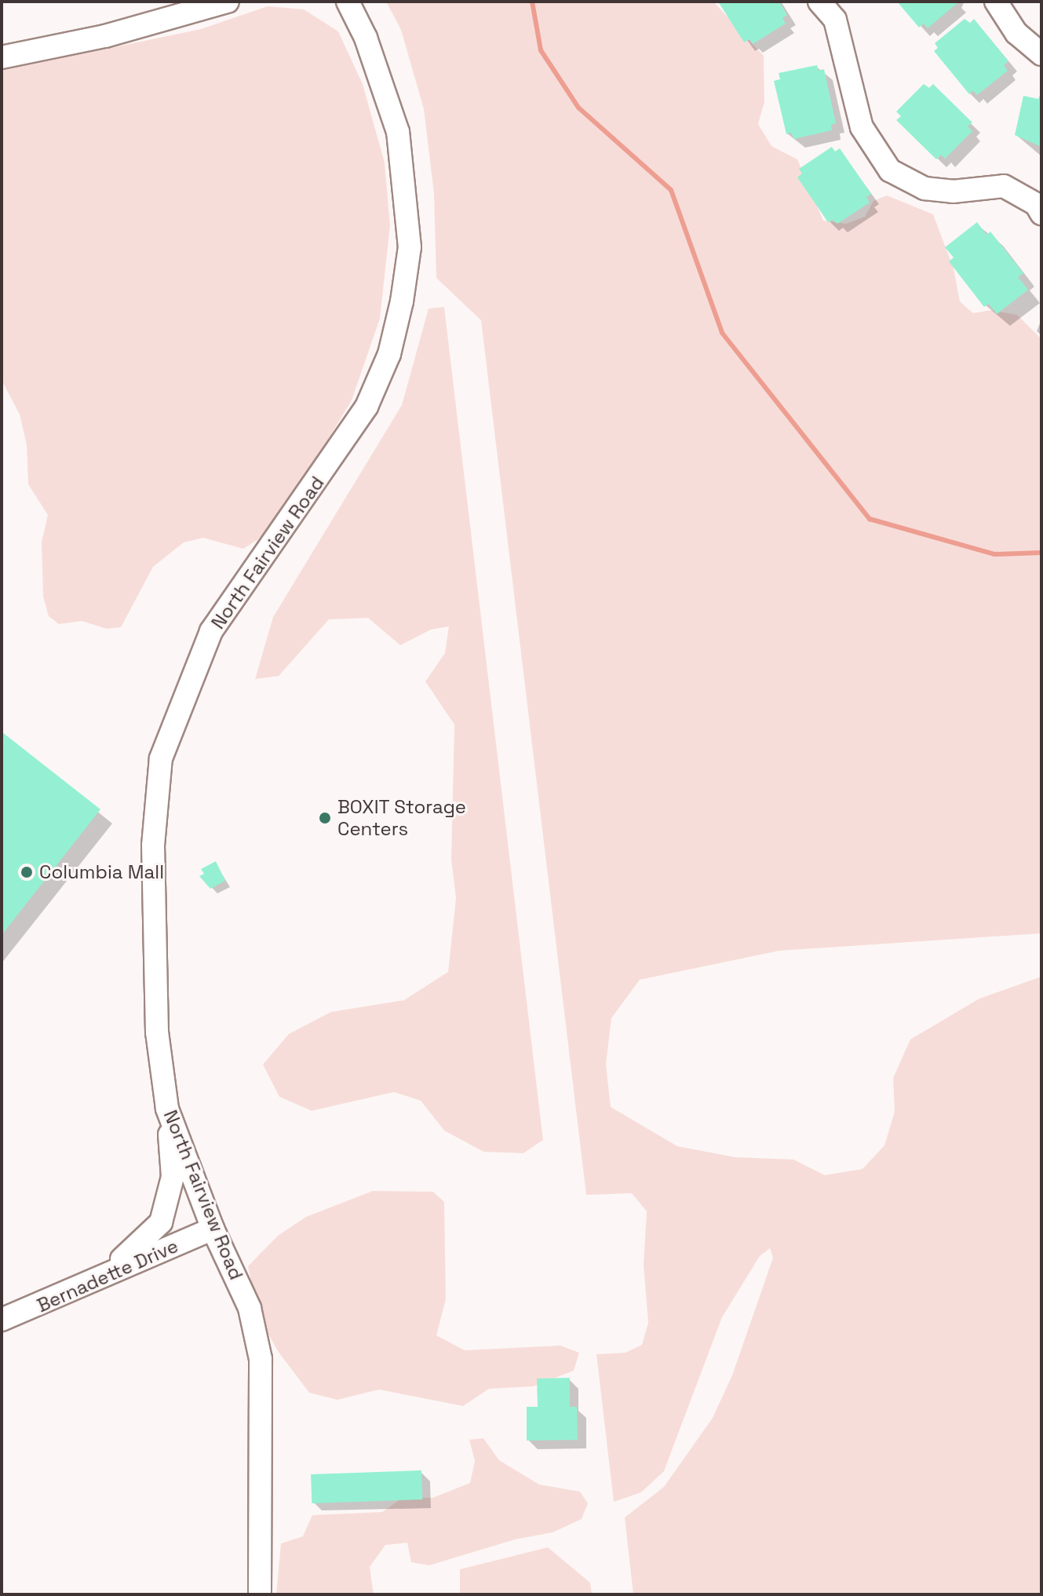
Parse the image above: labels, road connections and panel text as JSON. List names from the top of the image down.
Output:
{
  "streets": {
    "street": ["North Fairview Road", "Bernadette Drive"]
  },
  "crossings": [
    ["North Fairview Road", "Bernadette Drive"]
  ],
  "places": ["BOXIT Storage Centers", "Columbia Mall"]
}
